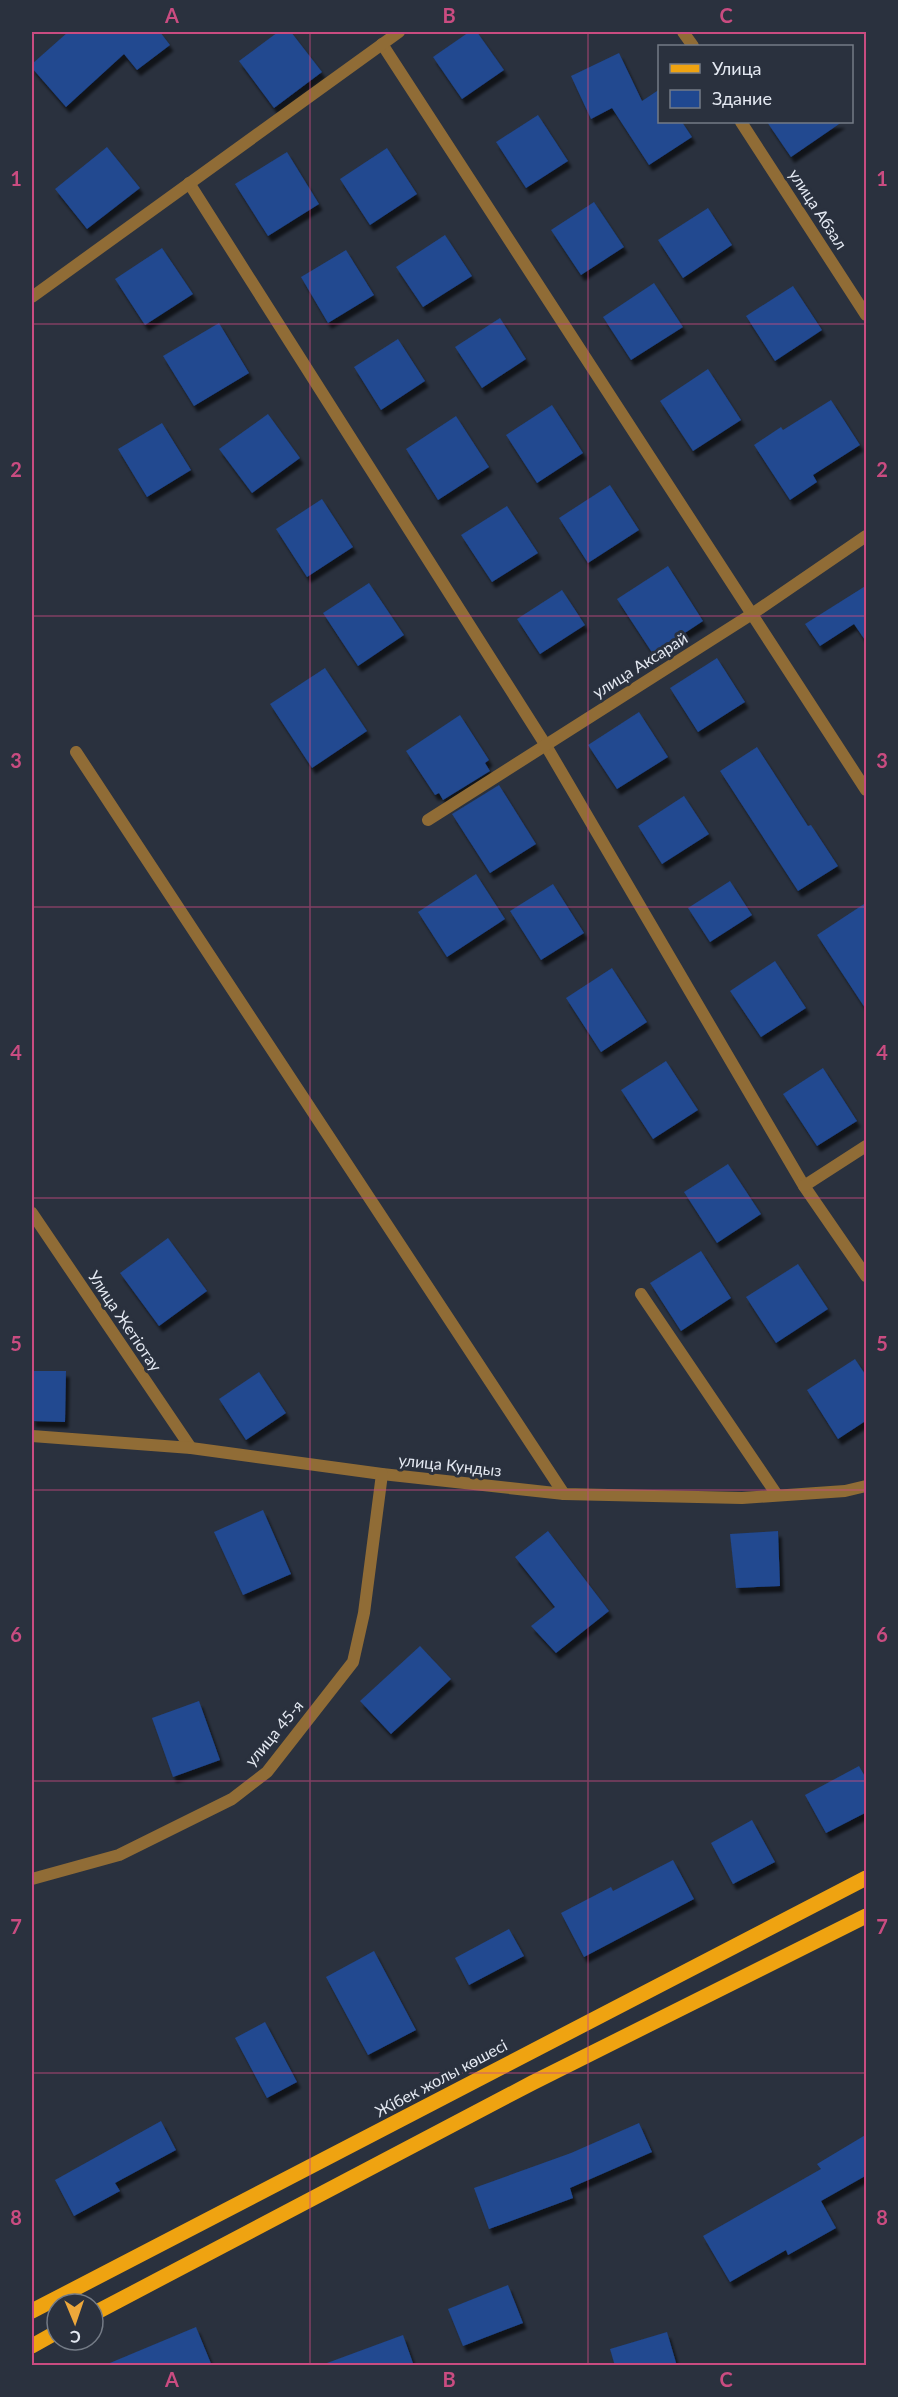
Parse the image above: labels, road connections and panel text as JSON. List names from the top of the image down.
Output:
{
  "streets": {
    "main road": ["Жібек жолы көшесі"],
    "street": [
      "улица Абзал",
      "улица Аксарай",
      "Улица Жетіотау",
      "улица Кундыз",
      "улица 45-я"
    ]
  },
  "crossings": [
    ["Улица Жетіотау", "улица Кундыз"],
    ["улица Кундыз", "улица 45-я"]
  ],
  "legend": ["Улица", "Здание"],
  "north": "bottom",
  "grid": {
    "columns": ["A", "B", "C"],
    "rows": [
      "1",
      "2",
      "3",
      "4",
      "5",
      "6",
      "7",
      "8"
    ]
  }
}
